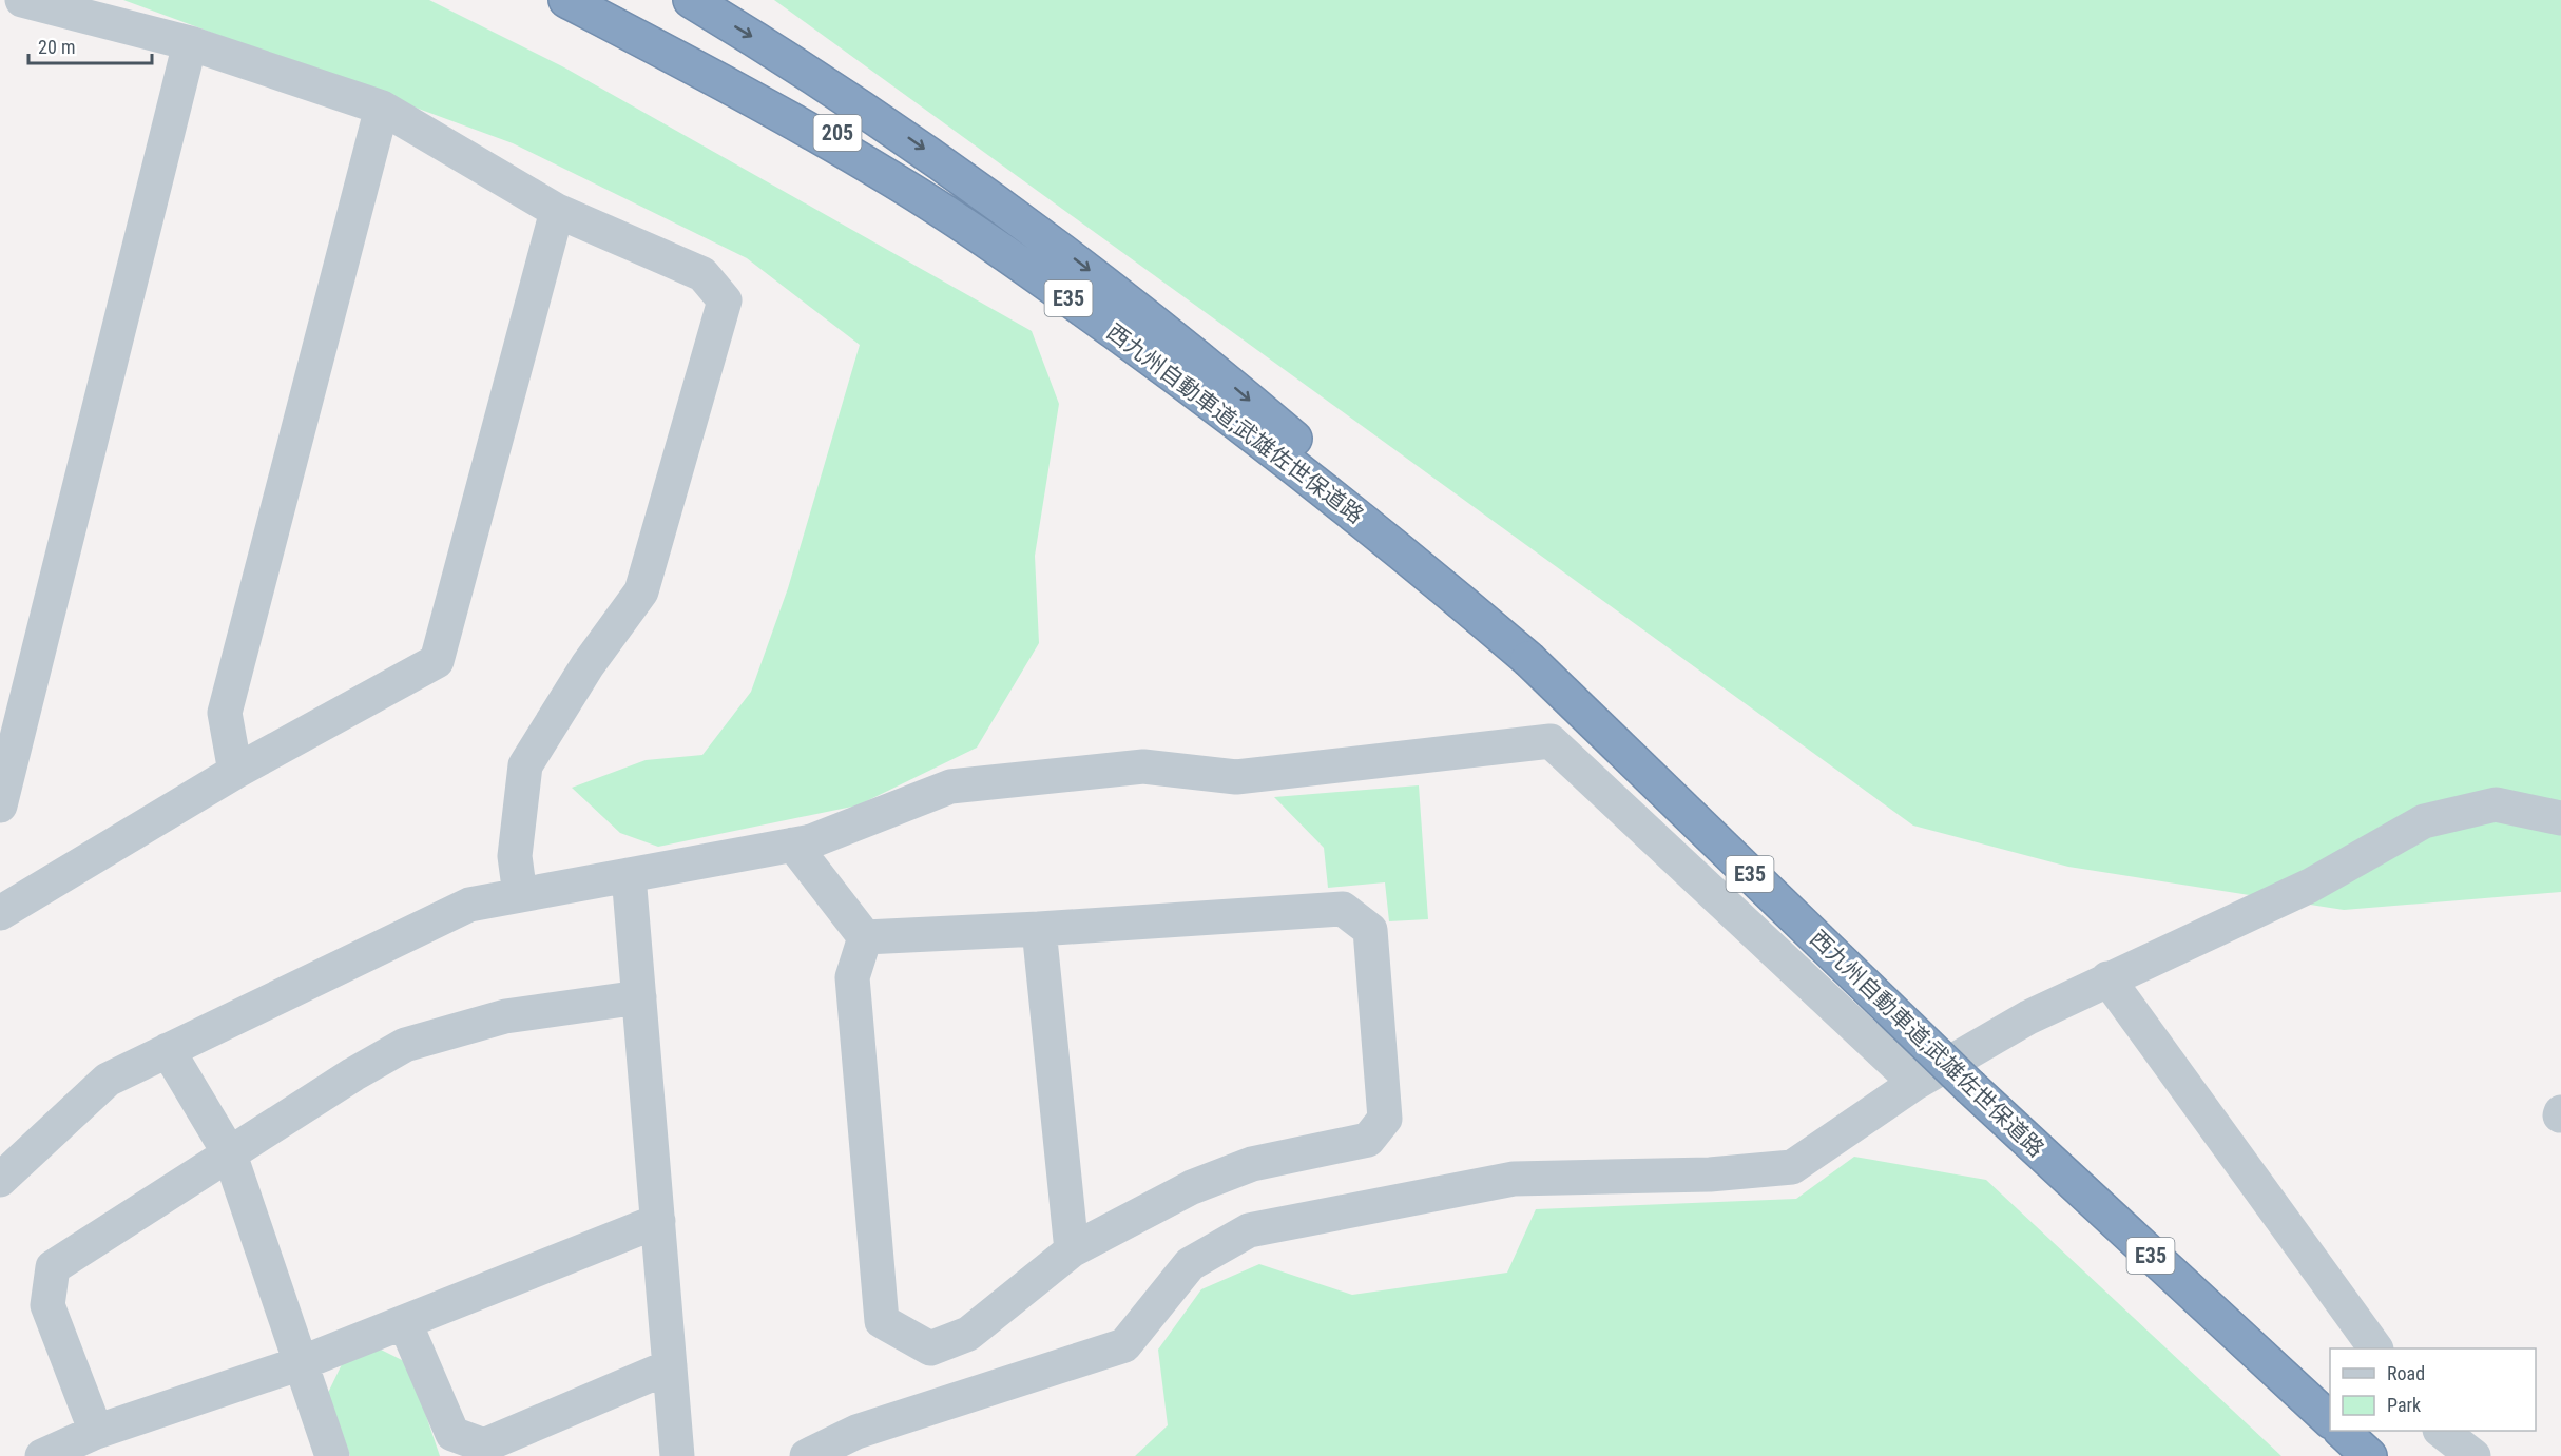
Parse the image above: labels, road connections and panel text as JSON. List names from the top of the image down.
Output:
{
  "streets": {
    "highway": ["205", "E35", "西九州自動車道;武雄佐世保道路"]
  },
  "crossings": [
    ["205", "西九州自動車道;武雄佐世保道路"]
  ],
  "legend": ["Road", "Park"],
  "scale_bar": "20 m"
}
